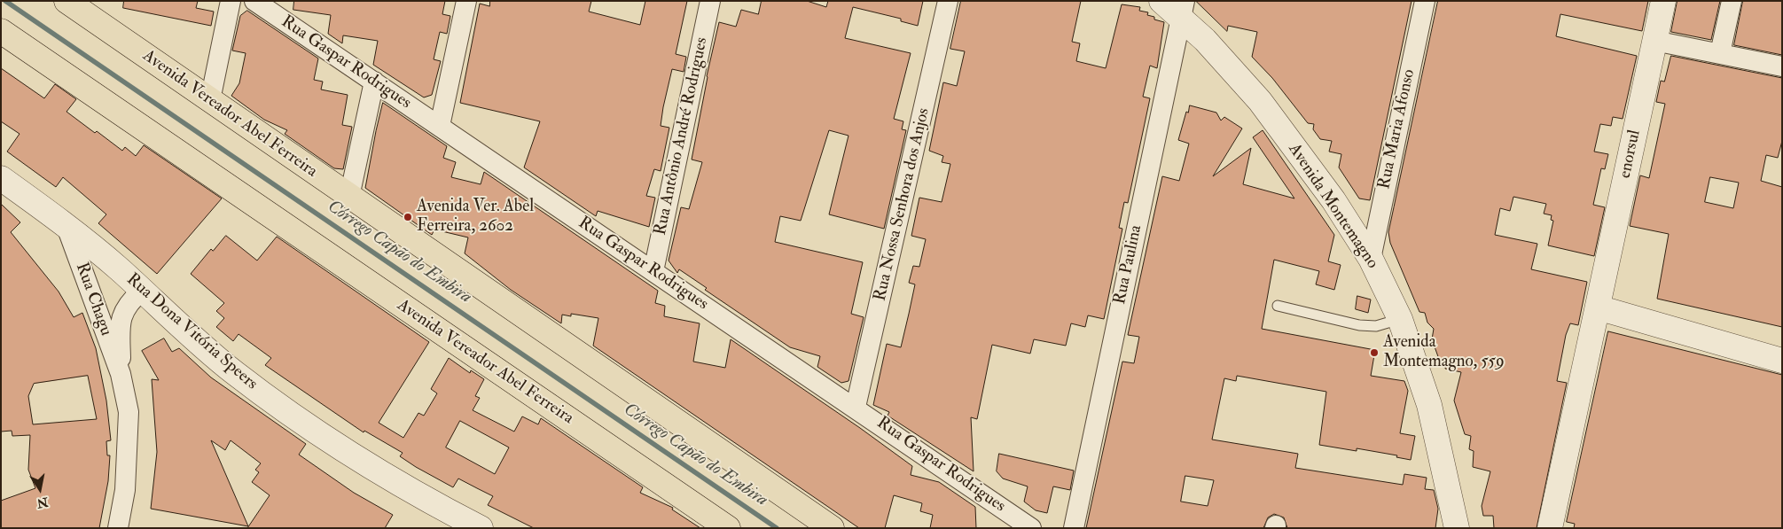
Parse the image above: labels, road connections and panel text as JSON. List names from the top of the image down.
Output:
{
  "streets": {
    "main road": ["Avenida Vereador Abel Ferreira"],
    "street": [
      "Rua Gaspar Rodrigues",
      "Rua Maria Afonso",
      "Rua Antônio André Rodrigues",
      "enorsul",
      "Rua Nossa Senhora dos Anjos",
      "Avenida Montemagno",
      "Rua Paulina",
      "Rua Chagu",
      "Rua Dona Vitória Speers"
    ]
  },
  "crossings": [
    ["Rua Gaspar Rodrigues", "Rua Antônio André Rodrigues"],
    ["Rua Gaspar Rodrigues", "Rua Nossa Senhora dos Anjos"],
    ["Rua Maria Afonso", "Avenida Montemagno"],
    ["Avenida Montemagno", "Rua Paulina"],
    ["Rua Chagu", "Rua Dona Vitória Speers"]
  ],
  "water": ["Córrego Capão do Embira"],
  "places": ["Avenida Ver. Abel Ferreira, 2602", "Avenida Montemagno, 559"],
  "north": "bottom"
}
